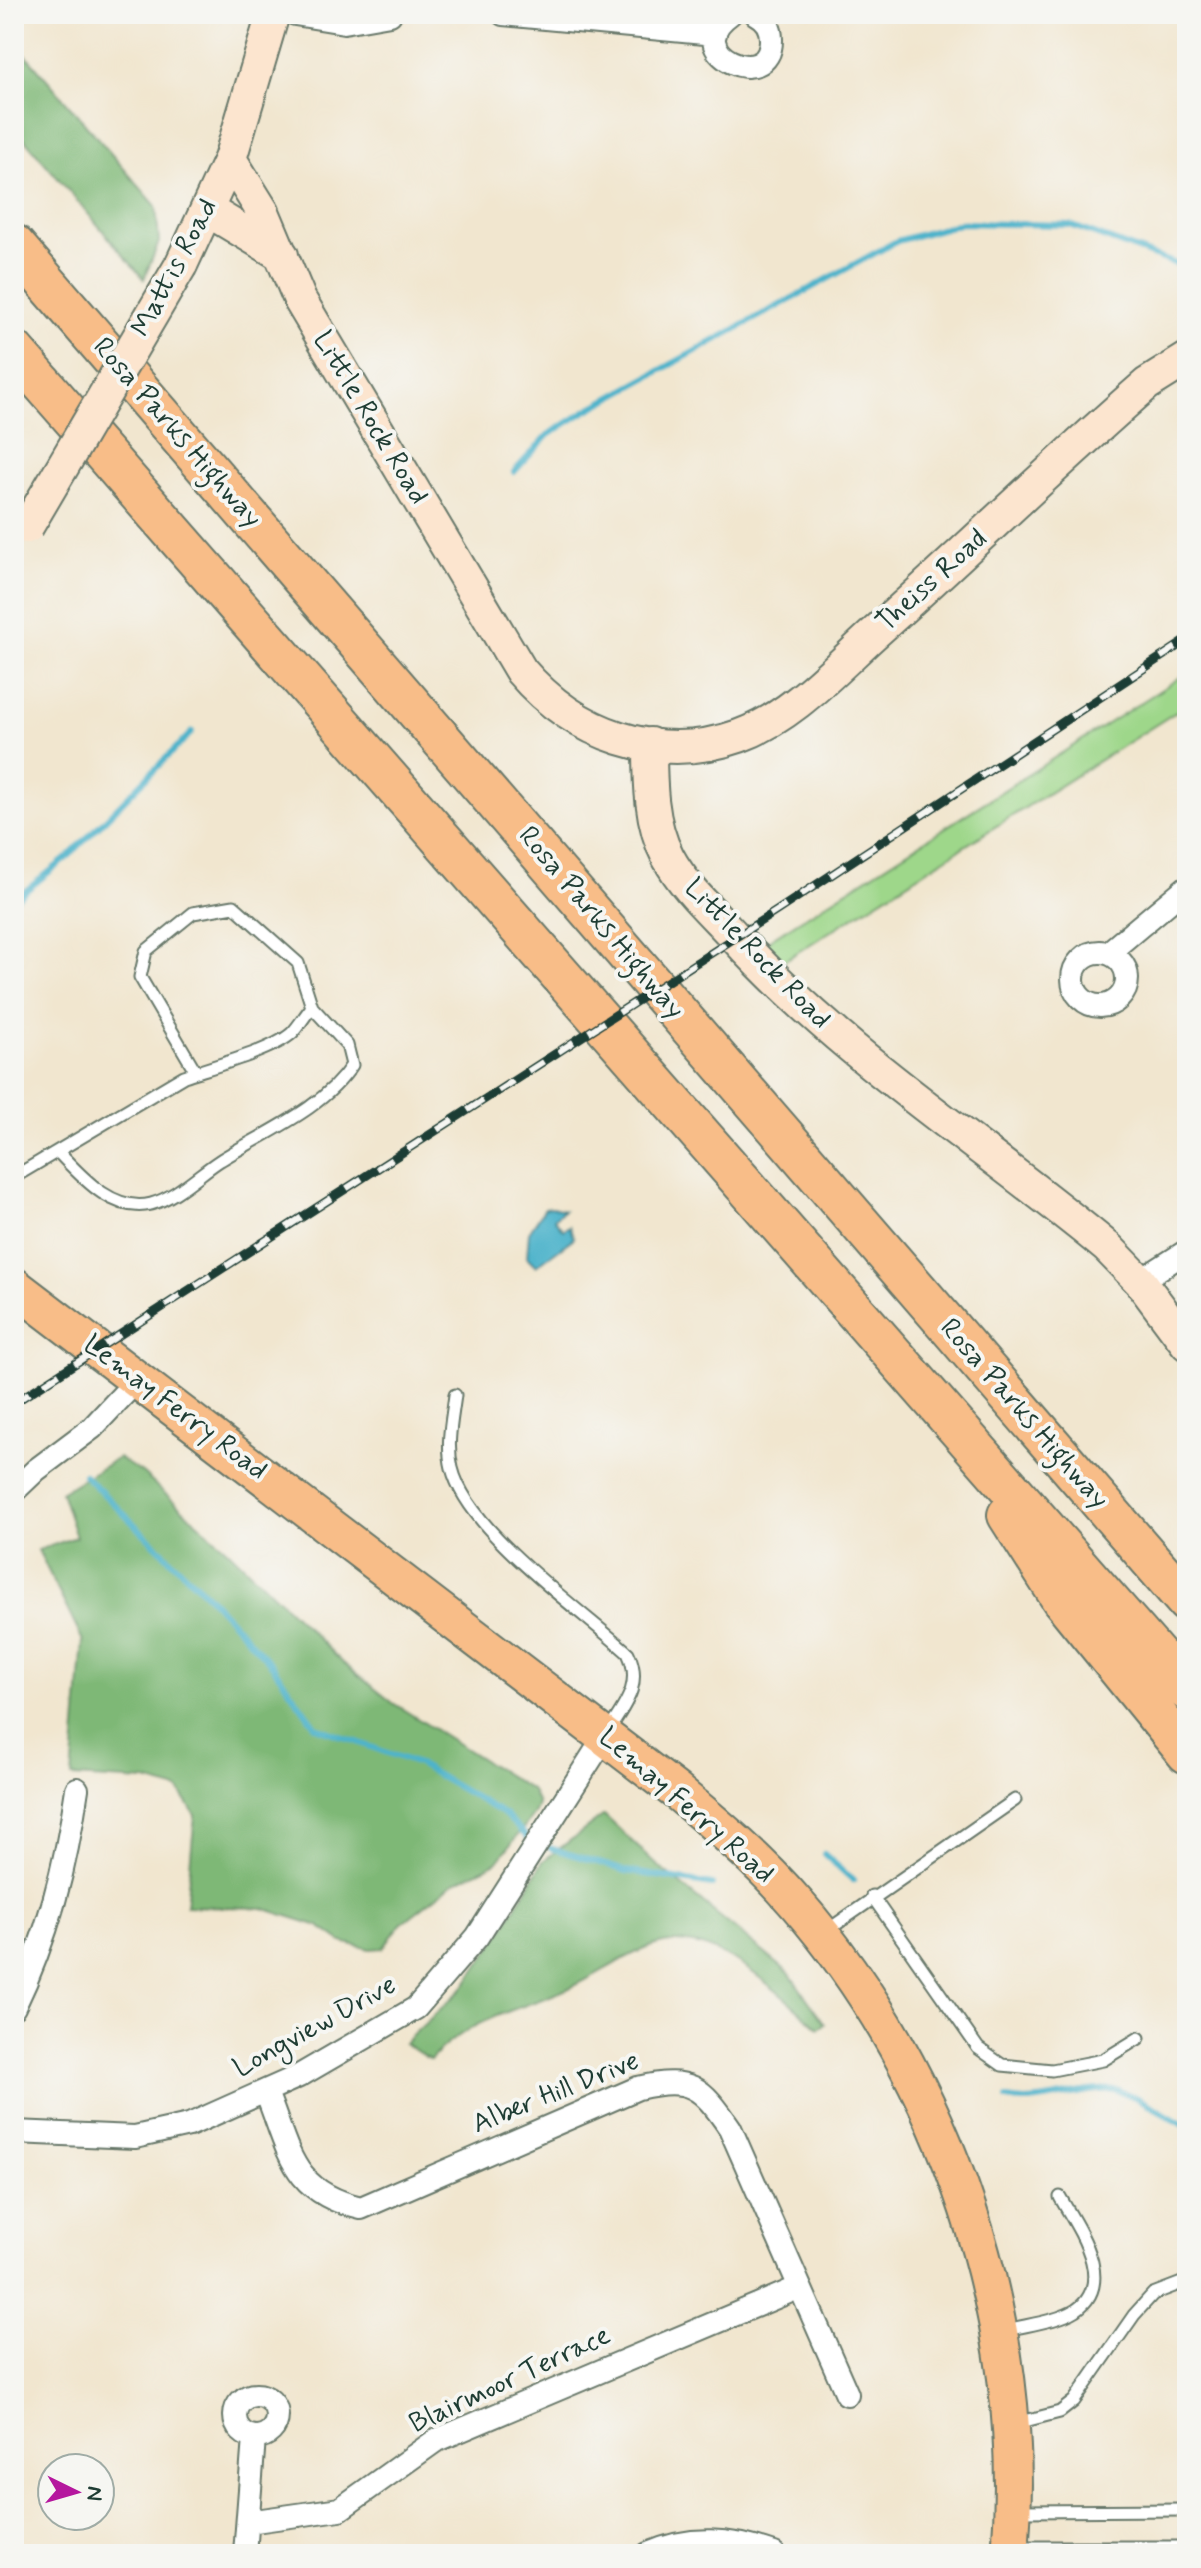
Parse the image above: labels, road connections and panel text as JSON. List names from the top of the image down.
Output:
{
  "streets": {
    "highway": ["Rosa Parks Highway"],
    "main road": ["Lemay Ferry Road"],
    "street": [
      "Mattis Road",
      "Little Rock Road",
      "Theiss Road",
      "Longview Drive",
      "Alber Hill Drive",
      "Blairmoor Terrace"
    ]
  },
  "crossings": [
    ["Mattis Road", "Little Rock Road"],
    ["Little Rock Road", "Theiss Road"],
    ["Lemay Ferry Road", "Longview Drive"],
    ["Longview Drive", "Alber Hill Drive"],
    ["Alber Hill Drive", "Blairmoor Terrace"]
  ],
  "north": "right"
}
